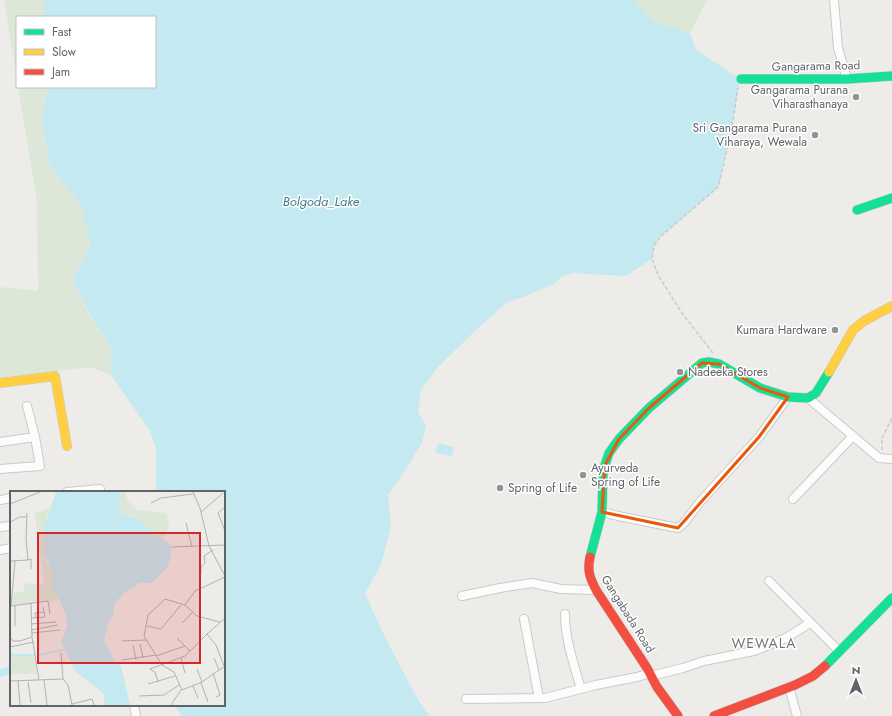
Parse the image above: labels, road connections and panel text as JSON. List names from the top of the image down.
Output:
{
  "streets": {
    "street": ["Gangarama Road", "Gangabada Road"]
  },
  "districts": ["WEWALA"],
  "water": ["Bolgoda_Lake"],
  "places": [
    "Gangarama Purana Viharasthanaya",
    "Sri Gangarama Purana Viharaya, Wewala",
    "Kumara Hardware",
    "Nadeeka Stores",
    "Ayurveda Spring of Life",
    "Spring of Life"
  ],
  "legend": ["Fast", "Slow", "Jam"],
  "north": "top"
}
